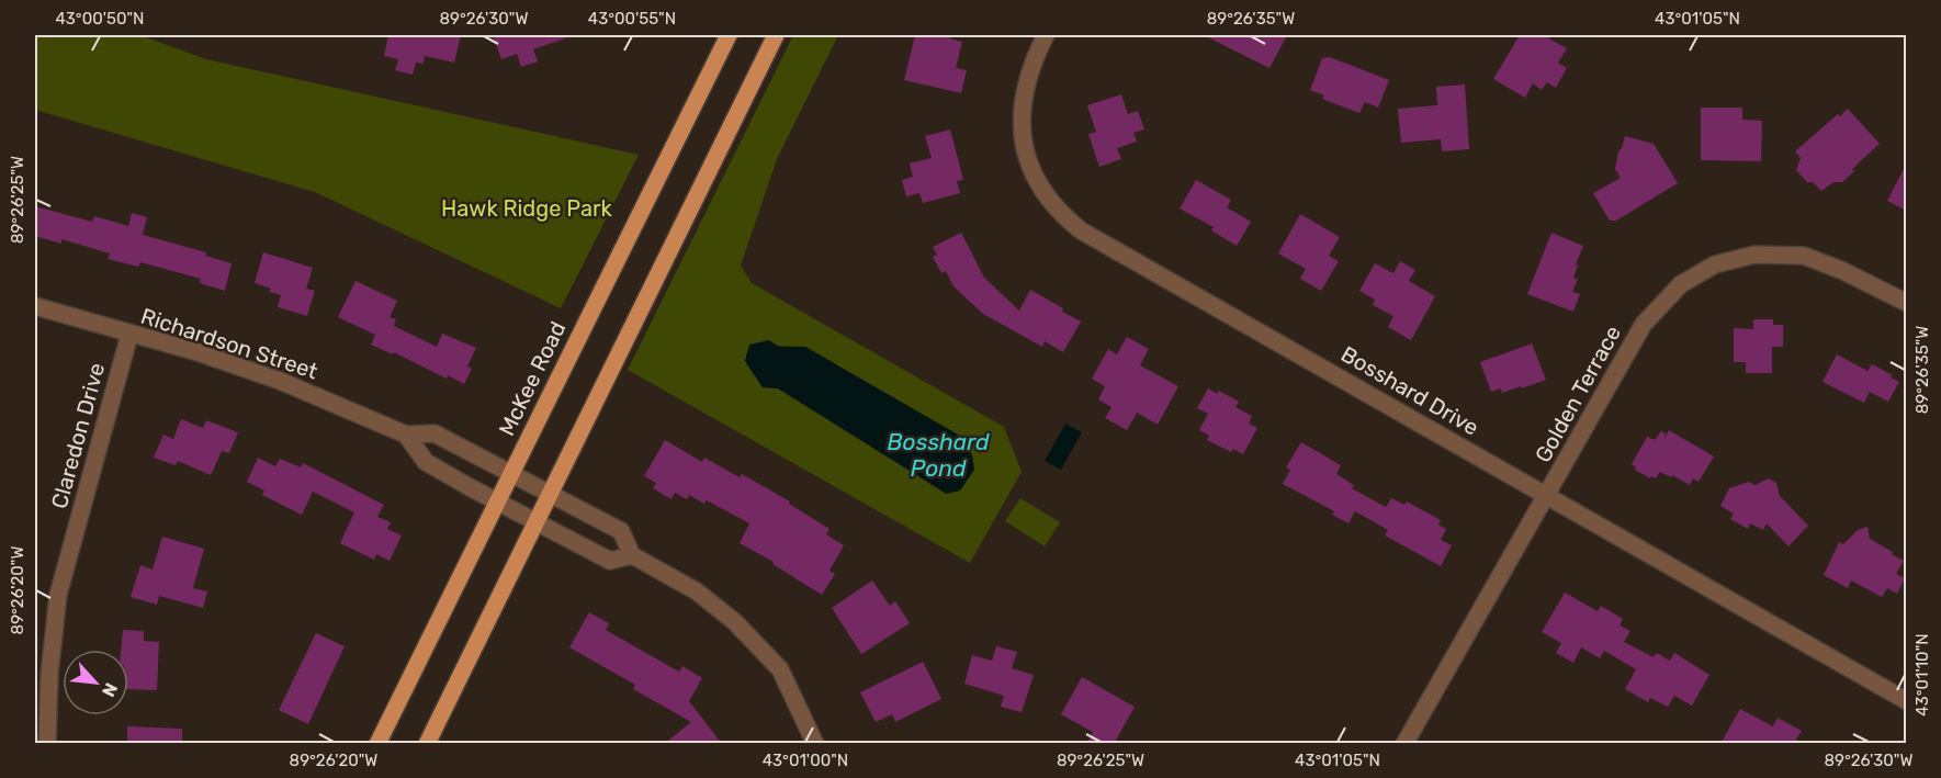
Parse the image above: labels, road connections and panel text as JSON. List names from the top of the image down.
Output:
{
  "streets": {
    "main road": ["McKee Road"],
    "street": [
      "Richardson Street",
      "Bosshard Drive",
      "Golden Terrace",
      "Claredon Drive"
    ]
  },
  "crossings": [
    ["Richardson Street", "McKee Road"],
    ["Richardson Street", "Claredon Drive"],
    ["Bosshard Drive", "Golden Terrace"]
  ],
  "water": ["Bosshard Pond"],
  "parks": ["Hawk Ridge Park"],
  "north": "bottom right",
  "coordinates": [
    "43°00'50\"N",
    "89°26'30\"W",
    "43°00'55\"N",
    "89°26'35\"W",
    "43°01'05\"N",
    "89°26'25\"W",
    "89°26'20\"W",
    "43°01'10\"N",
    "43°01'00\"N"
  ]
}
